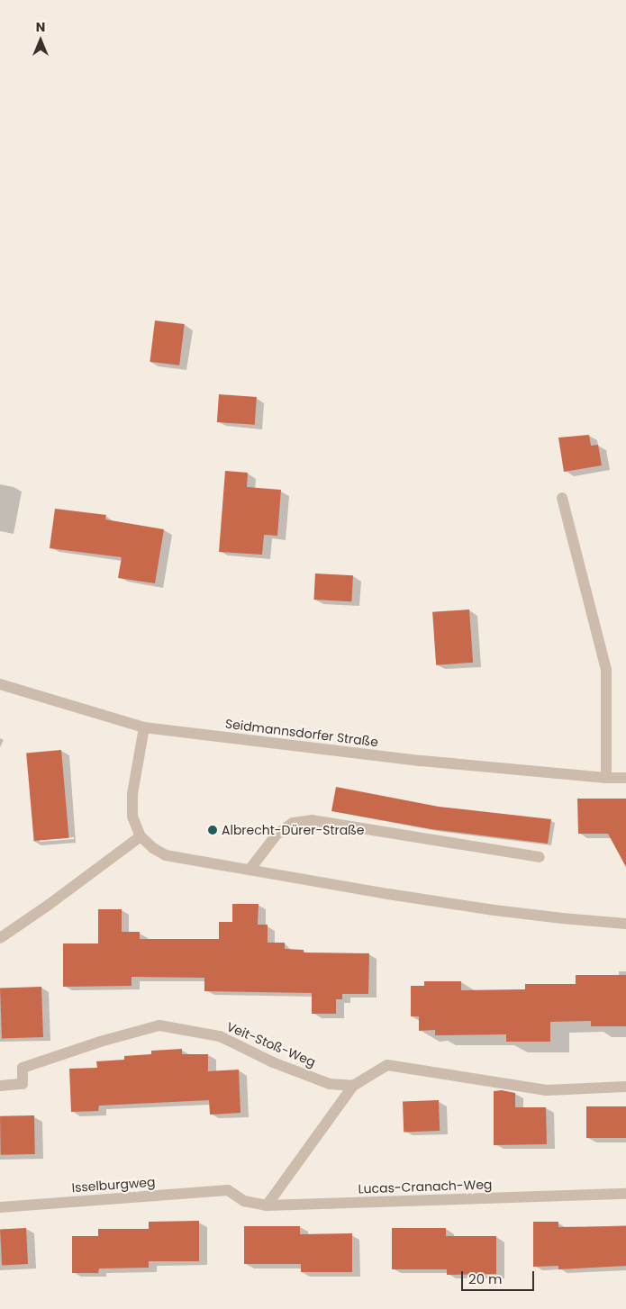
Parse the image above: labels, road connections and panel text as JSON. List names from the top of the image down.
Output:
{
  "streets": {
    "street": [
      "Seidmannsdorfer Straße",
      "Veit-Stoß-Weg",
      "Isselburgweg",
      "Lucas-Cranach-Weg"
    ]
  },
  "crossings": [
    ["Isselburgweg", "Lucas-Cranach-Weg"]
  ],
  "places": ["Albrecht-Dürer-Straße"],
  "scale_bar": "20 m",
  "north": "top"
}
